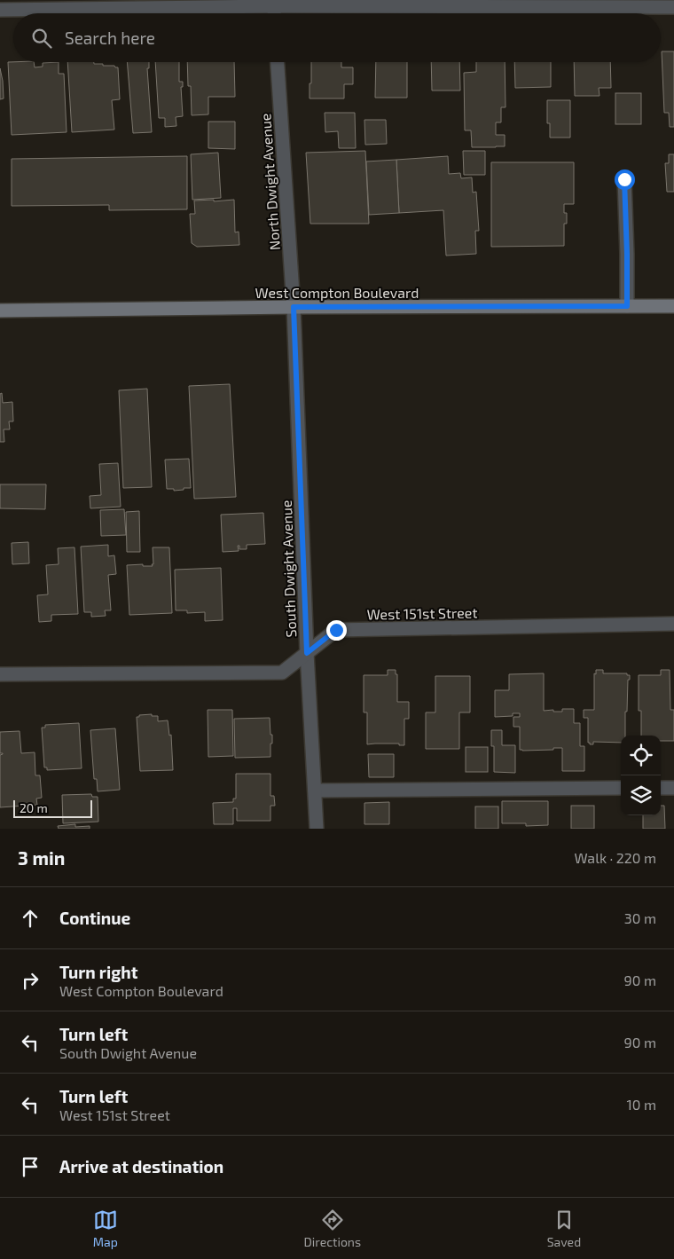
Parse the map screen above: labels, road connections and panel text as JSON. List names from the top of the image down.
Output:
{
  "streets": {
    "main road": ["West Compton Boulevard"],
    "street": ["North Dwight Avenue", "South Dwight Avenue", "West 151st Street"]
  },
  "crossings": [
    ["North Dwight Avenue", "West Compton Boulevard"],
    ["North Dwight Avenue", "South Dwight Avenue"],
    ["West Compton Boulevard", "South Dwight Avenue"],
    ["South Dwight Avenue", "West 151st Street"]
  ],
  "scale_bar": "20 m",
  "page": {
    "search": "Search here",
    "scale": "20 m",
    "heading": ["3 min", "Walk · 220 m"],
    "list": [
      ["Continue", "30 m"],
      ["Turn right", "West Compton Boulevard", "90 m"],
      ["Turn left", "South Dwight Avenue", "90 m"],
      ["Turn left", "West 151st Street", "10 m"],
      "Arrive at destination"
    ],
    "nav": ["Map", "Directions", "Saved"]
  }
}
